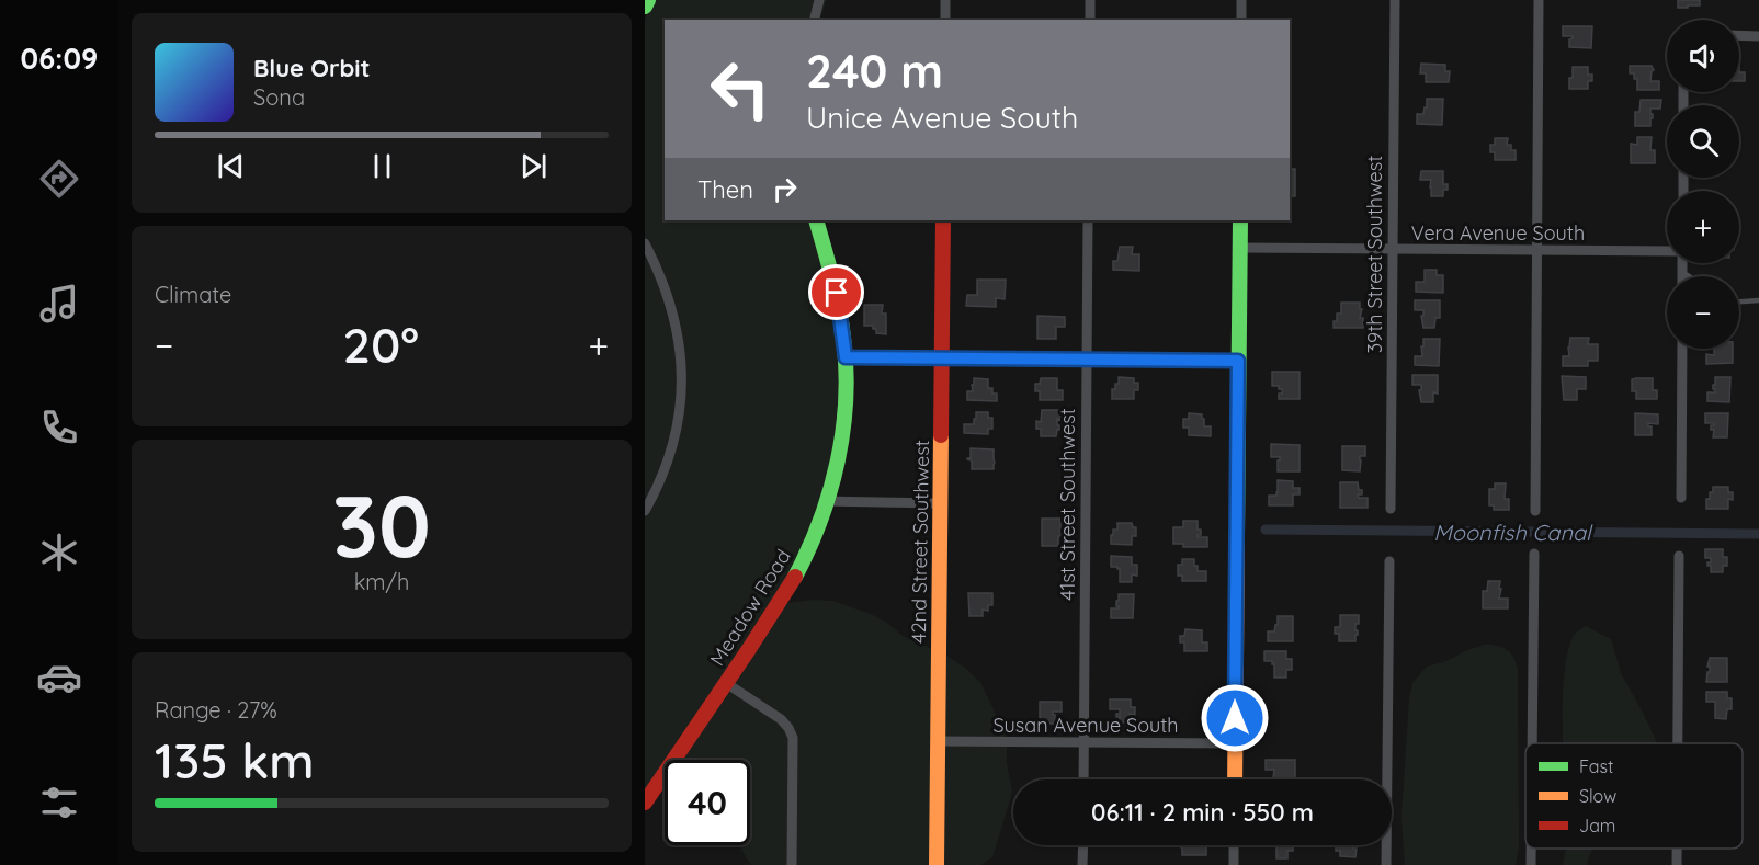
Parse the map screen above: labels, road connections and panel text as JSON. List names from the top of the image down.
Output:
{
  "streets": {
    "main road": ["42nd Street Southwest", "Meadow Road"],
    "street": [
      "Vera Avenue South",
      "39th Street Southwest",
      "41st Street Southwest",
      "Susan Avenue South"
    ]
  },
  "crossings": [
    ["Vera Avenue South", "39th Street Southwest"],
    ["41st Street Southwest", "Susan Avenue South"],
    ["42nd Street Southwest", "Susan Avenue South"]
  ],
  "water": ["Moonfish Canal"],
  "legend": ["Fast", "Slow", "Jam"],
  "page": {
    "tabs": "06:09",
    "map_buttons": ["+", "−"],
    "turn": ["240 m", "Unice Avenue South"],
    "song": ["Blue Orbit", "Sona"],
    "then": "Then",
    "tile": [
      "Climate",
      ["30", "km/h"],
      ["Range · 27%", "135 km"]
    ],
    "heat": ["−", "20°", "+"],
    "limit": "40",
    "trip": "06:11 · 2 min · 550 m"
  }
}
